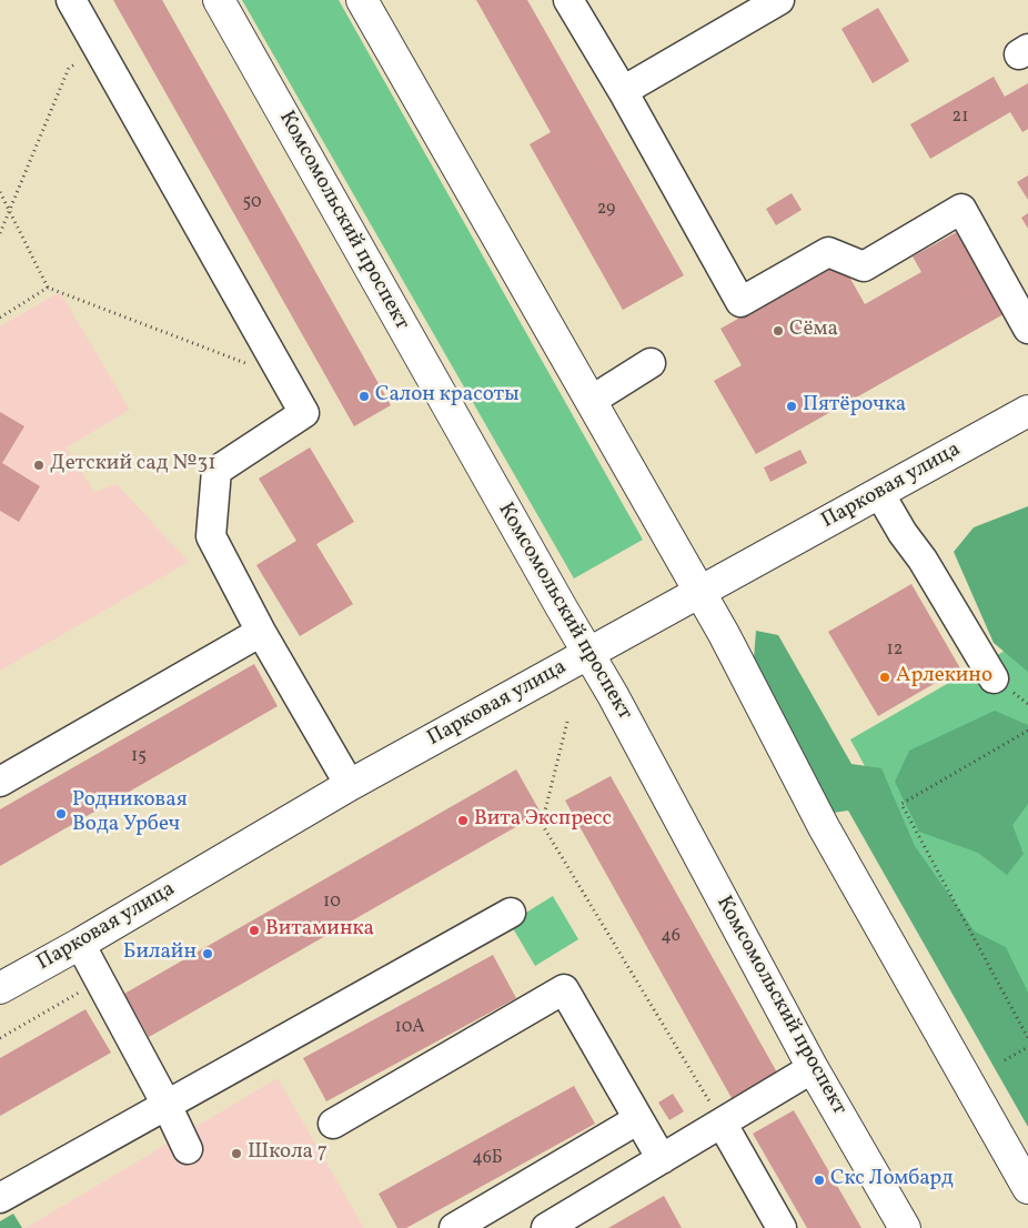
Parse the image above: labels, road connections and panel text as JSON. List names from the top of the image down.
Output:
{
  "streets": {
    "main road": ["Комсомольский проспект", "Парковая улица"]
  },
  "crossings": [
    ["Комсомольский проспект", "Парковая улица"]
  ],
  "places": [
    "Сёма",
    "Салон красоты",
    "Пятёрочка",
    "Детский сад №31",
    "Арлекино",
    "Родниковая Вода Урбеч",
    "Вита Экспресс",
    "Витаминка",
    "Билайн",
    "Школа 7",
    "Скс Ломбард"
  ],
  "house_numbers": [
    "21",
    "50",
    "29",
    "12",
    "15",
    "10",
    "46",
    "10А",
    "46Б"
  ]
}
